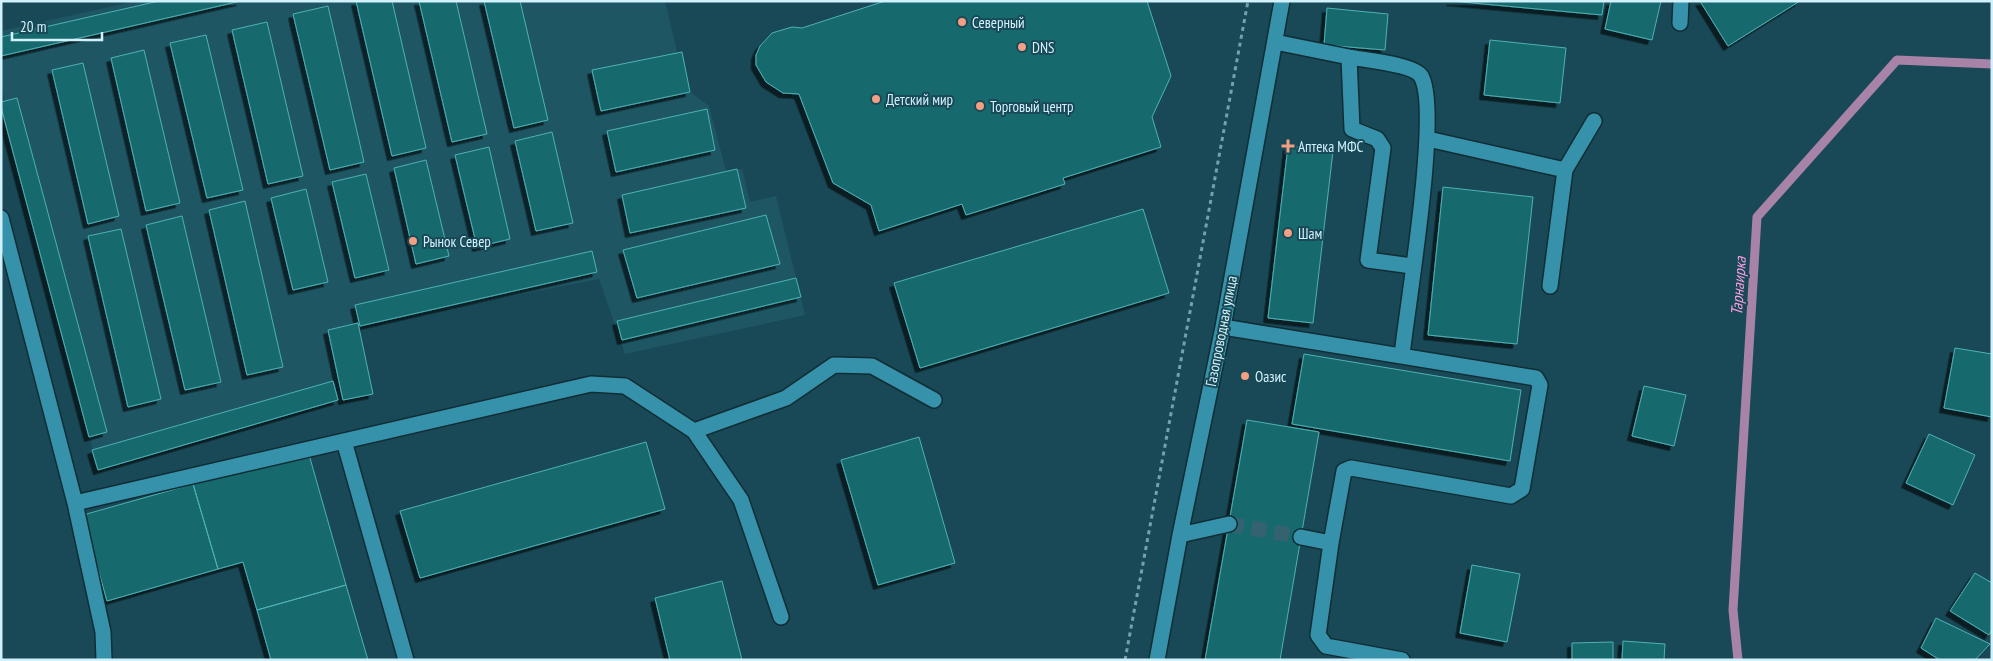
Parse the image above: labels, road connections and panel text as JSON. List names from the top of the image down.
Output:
{
  "streets": {
    "street": ["Газопроводная улица"]
  },
  "water": ["Тарнаирка"],
  "places": {
    "other": [
      "Северный",
      "DNS",
      "Детский мир",
      "Торговый центр",
      "Шам",
      "Рынок Север",
      "Оазис"
    ],
    "health": ["Аптека МФС"]
  },
  "scale_bar": "20 m"
}
